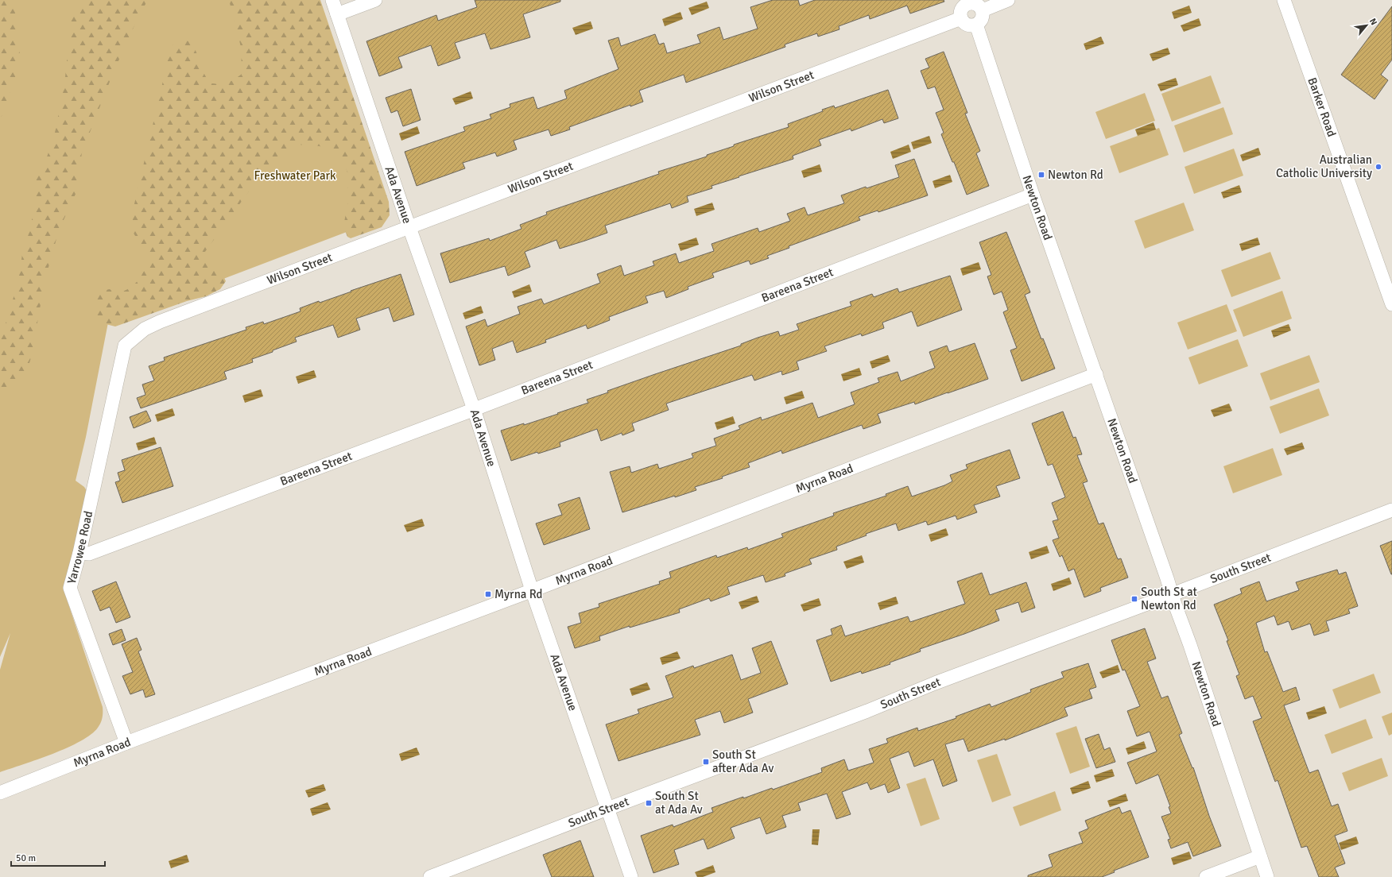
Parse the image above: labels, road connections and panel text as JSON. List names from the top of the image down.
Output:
{
  "streets": {
    "street": [
      "Wilson Street",
      "Barker Road",
      "Ada Avenue",
      "Newton Road",
      "Bareena Street",
      "Myrna Road",
      "Yarrowee Road",
      "South Street"
    ]
  },
  "crossings": [
    ["Wilson Street", "Ada Avenue"],
    ["Wilson Street", "Newton Road"],
    ["Wilson Street", "Yarrowee Road"],
    ["Ada Avenue", "Bareena Street"],
    ["Ada Avenue", "Myrna Road"],
    ["Ada Avenue", "South Street"],
    ["Newton Road", "Bareena Street"],
    ["Newton Road", "Myrna Road"],
    ["Newton Road", "South Street"],
    ["Bareena Street", "Yarrowee Road"],
    ["Myrna Road", "Yarrowee Road"]
  ],
  "parks": ["Freshwater Park"],
  "places": {
    "other": ["Australian Catholic University"],
    "transit": [
      "Newton Rd",
      "Myrna Rd",
      "South St at Newton Rd",
      "South St after Ada Av",
      "South St at Ada Av"
    ]
  },
  "scale_bar": "50 m",
  "north": "top right"
}
